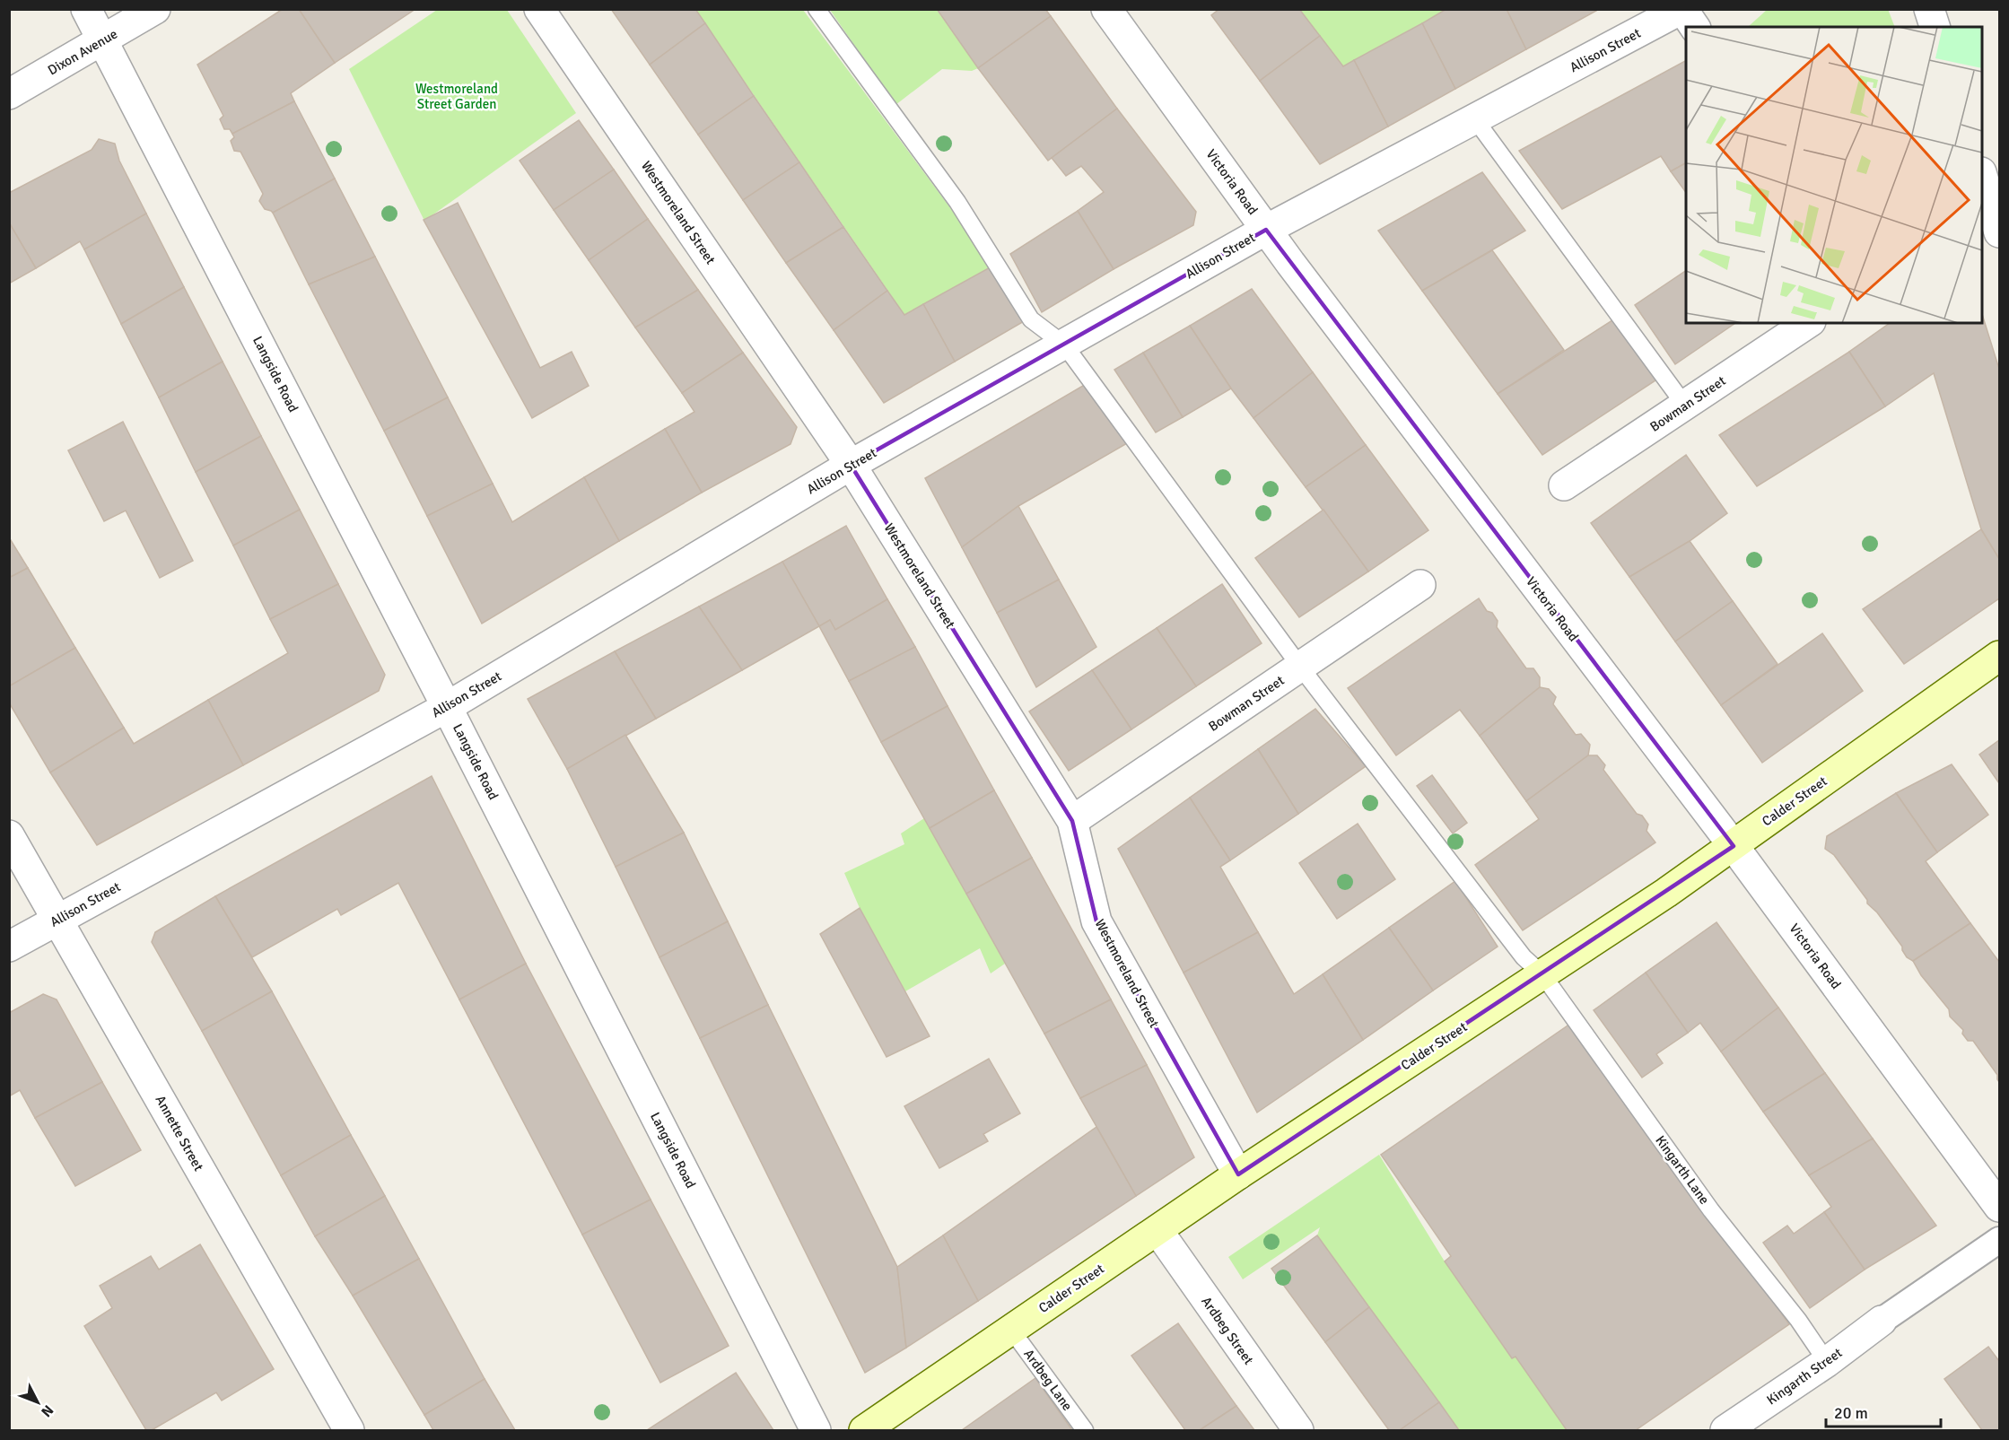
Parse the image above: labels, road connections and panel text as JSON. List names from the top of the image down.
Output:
{
  "streets": {
    "main road": ["Calder Street"],
    "street": [
      "Allison Street",
      "Dixon Avenue",
      "Victoria Road",
      "Westmoreland Street",
      "Langside Road",
      "Bowman Street",
      "Annette Street",
      "Ardbeg Street",
      "Kingarth Street"
    ],
    "lane": ["Kingarth Lane", "Ardbeg Lane"]
  },
  "crossings": [
    ["Allison Street", "Victoria Road"],
    ["Allison Street", "Westmoreland Street"],
    ["Allison Street", "Langside Road"],
    ["Allison Street", "Annette Street"],
    ["Allison Street", "Kingarth Lane"],
    ["Dixon Avenue", "Langside Road"],
    ["Victoria Road", "Calder Street"],
    ["Westmoreland Street", "Bowman Street"],
    ["Westmoreland Street", "Calder Street"],
    ["Bowman Street", "Kingarth Lane"],
    ["Calder Street", "Kingarth Lane"],
    ["Calder Street", "Ardbeg Street"],
    ["Calder Street", "Ardbeg Lane"],
    ["Kingarth Lane", "Kingarth Street"]
  ],
  "parks": ["Westmoreland Street Garden"],
  "scale_bar": "20 m",
  "north": "bottom right"
}
